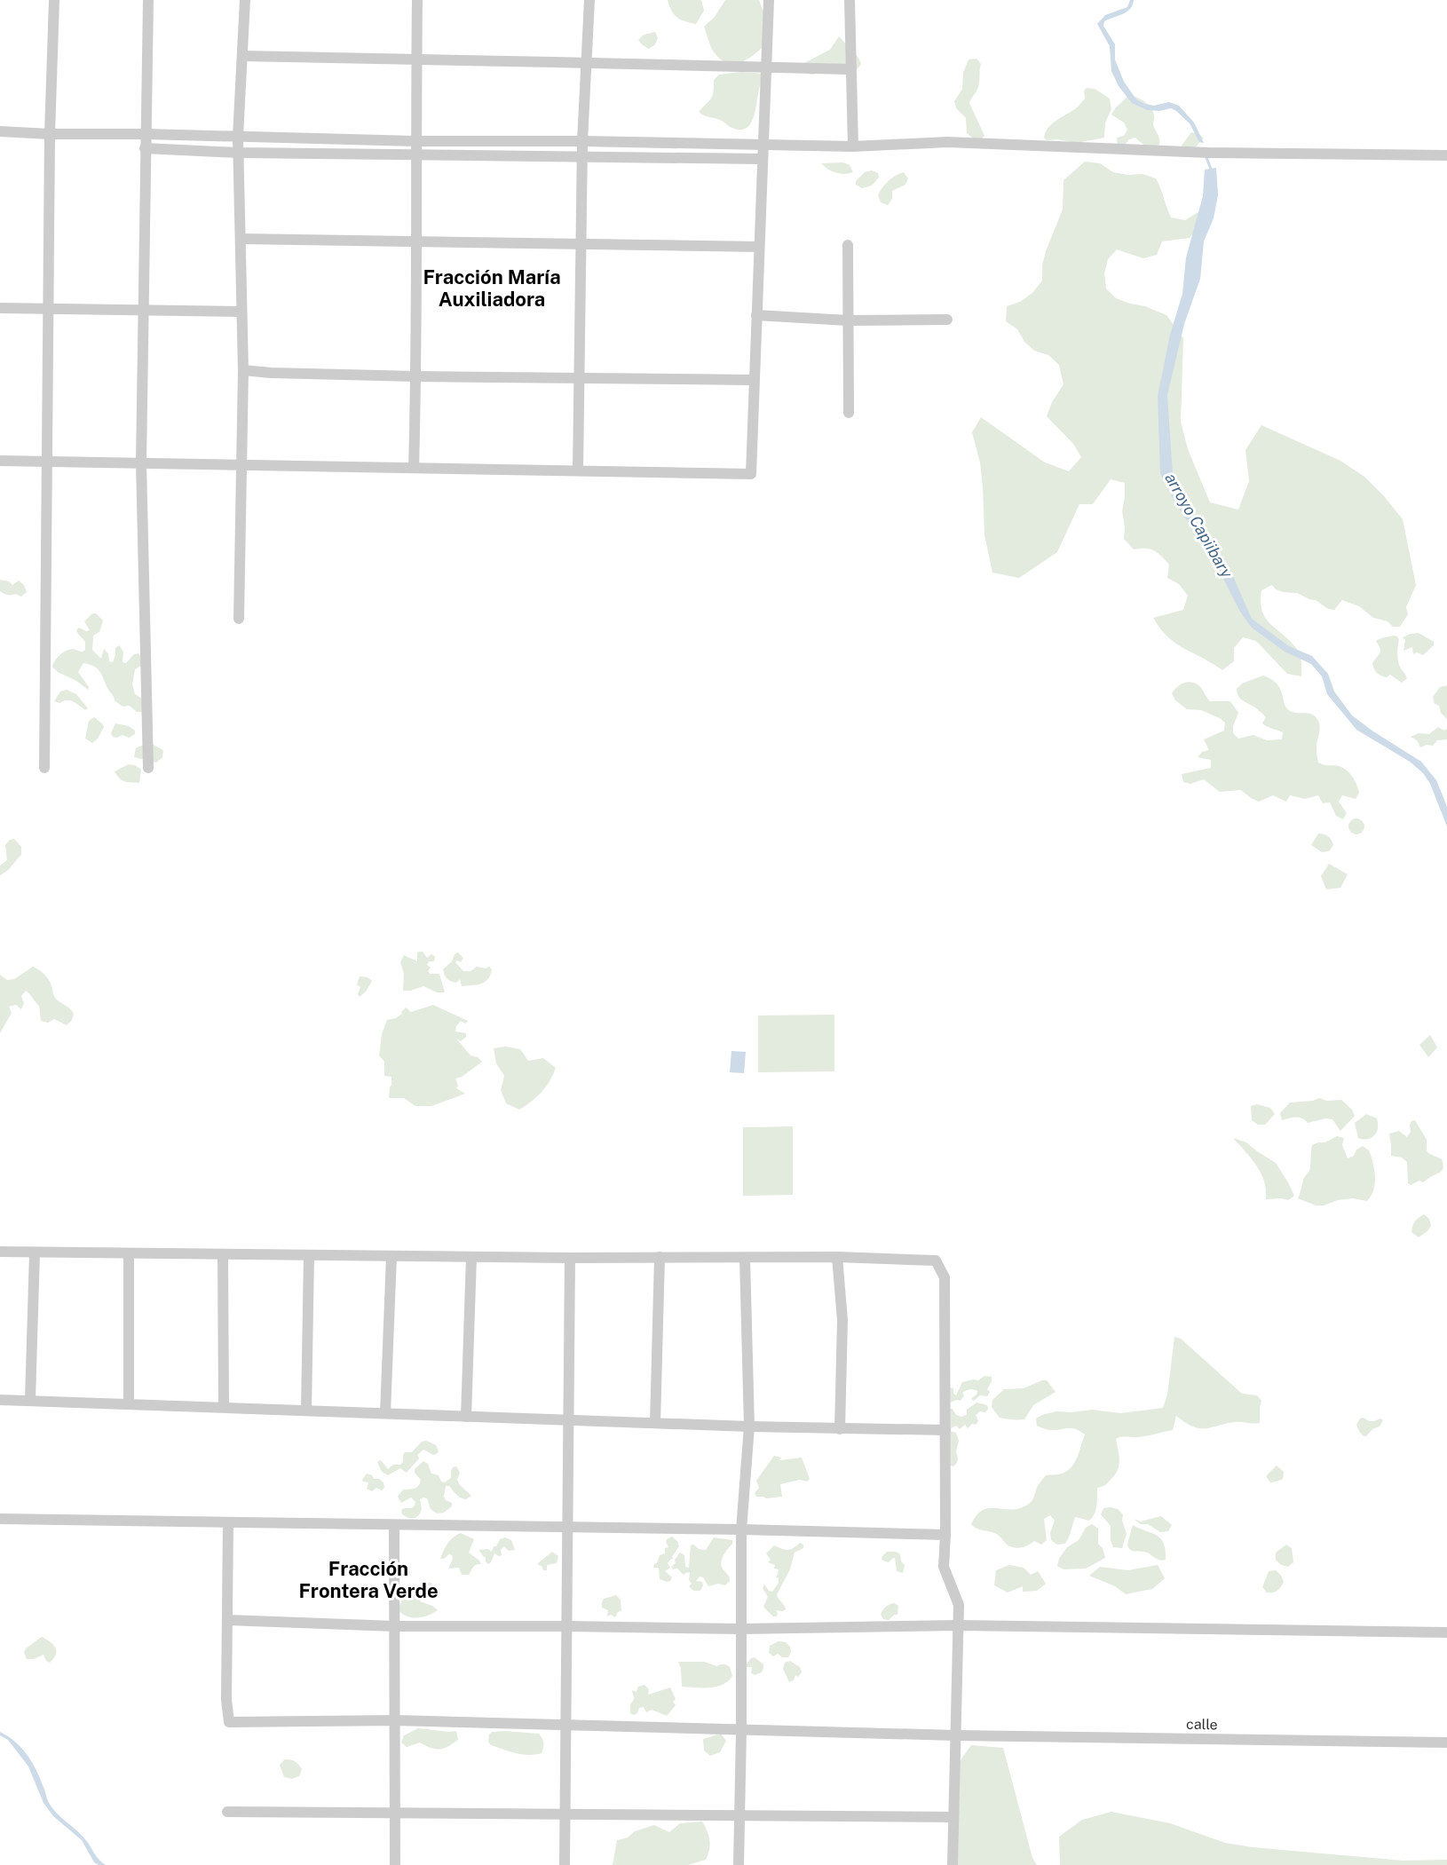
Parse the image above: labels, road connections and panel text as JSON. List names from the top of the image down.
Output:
{
  "streets": {
    "street": ["calle"]
  },
  "districts": ["Fracción María Auxiliadora", "Fracción Frontera Verde"],
  "water": ["arroyo Capiibary"]
}
